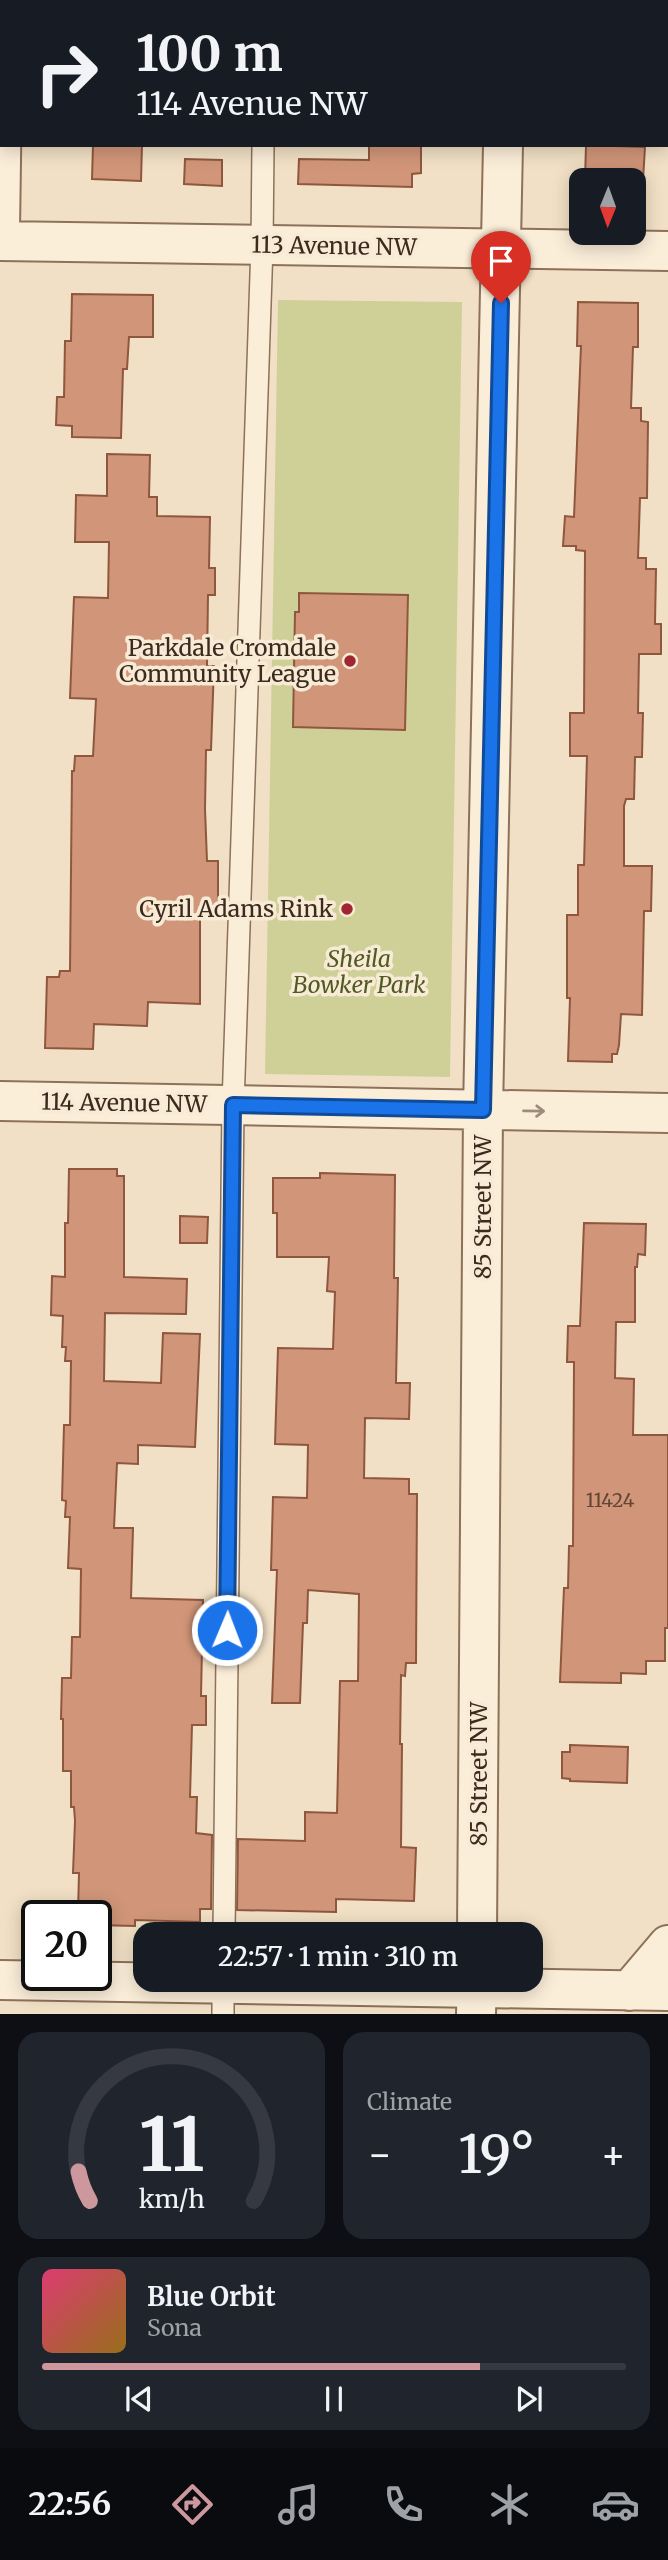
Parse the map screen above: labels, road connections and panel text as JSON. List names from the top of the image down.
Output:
{
  "streets": {
    "street": ["113 Avenue NW", "114 Avenue NW", "85 Street NW"]
  },
  "crossings": [
    ["113 Avenue NW", "85 Street NW"],
    ["114 Avenue NW", "85 Street NW"]
  ],
  "parks": ["Sheila Bowker Park"],
  "places": ["Parkdale Cromdale Community League", "Cyril Adams Rink"],
  "house_numbers": ["11424"],
  "north": "bottom",
  "page": {
    "turn": ["100 m", "114 Avenue NW"],
    "limit": "20",
    "trip": "22:57 · 1 min · 310 m",
    "tile": "Climate",
    "heat": ["−", "19°", "+"],
    "song": ["Blue Orbit", "Sona"],
    "tabs": "22:56",
    "gauge": ["11", "km/h"]
  }
}
